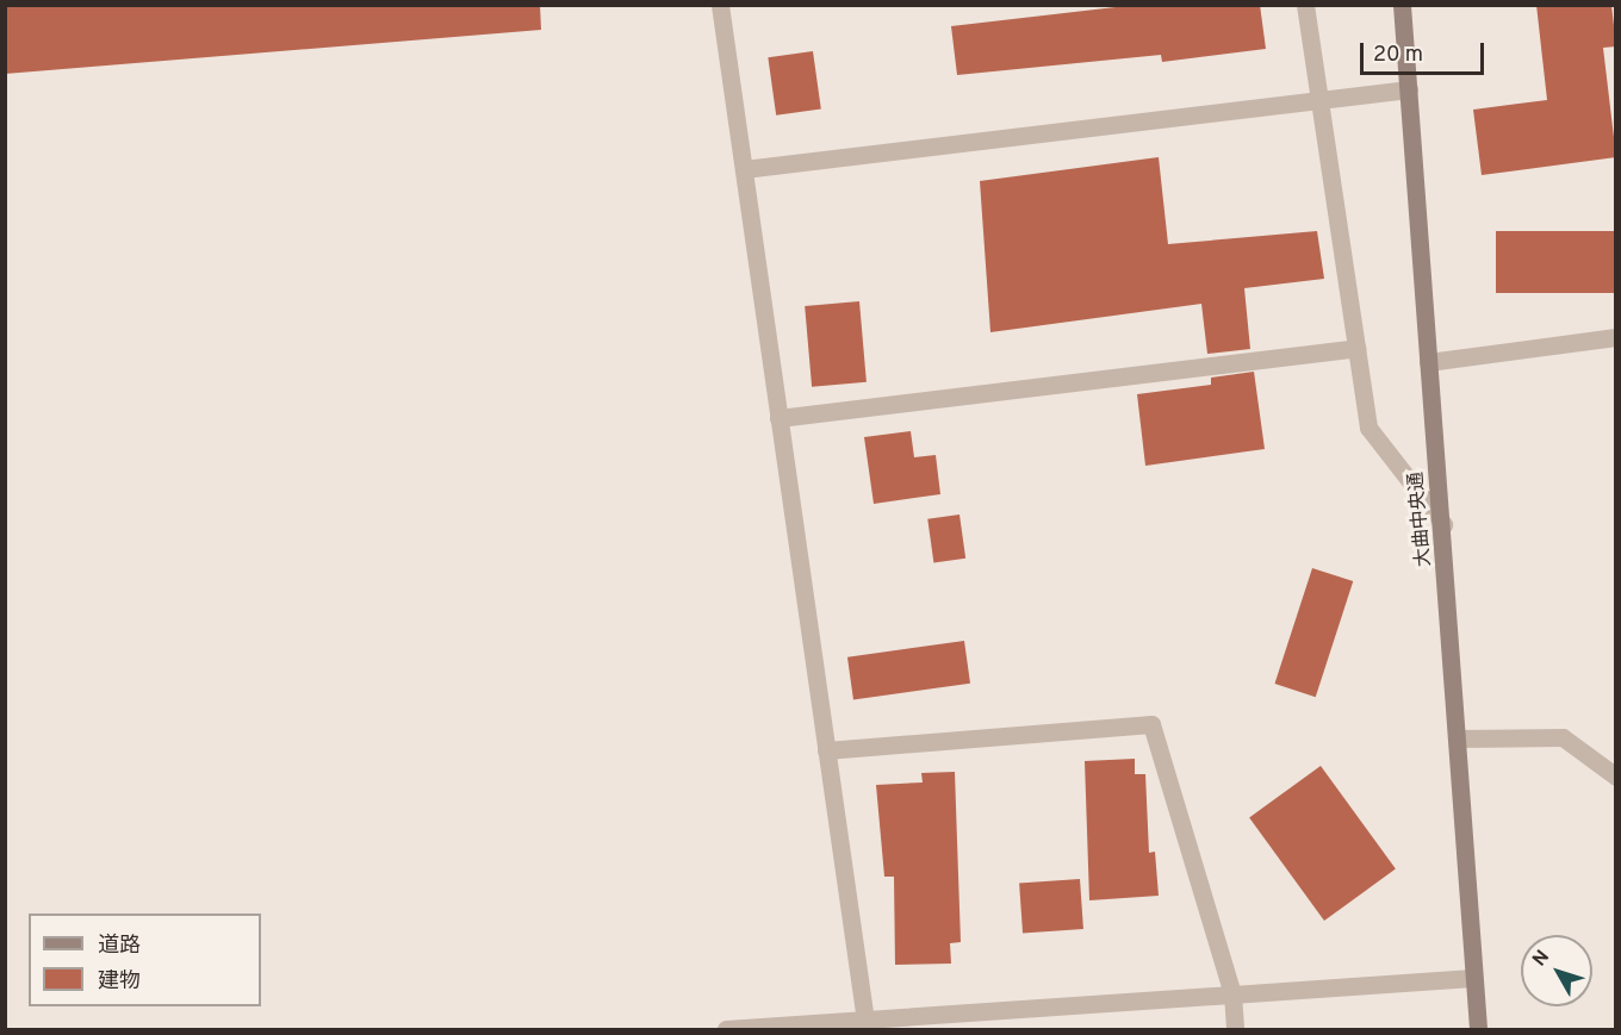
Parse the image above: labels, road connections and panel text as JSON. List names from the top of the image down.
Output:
{
  "streets": {
    "main road": ["大曲中央通"]
  },
  "legend": ["道路", "建物"],
  "scale_bar": "20 m",
  "north": "top left"
}
